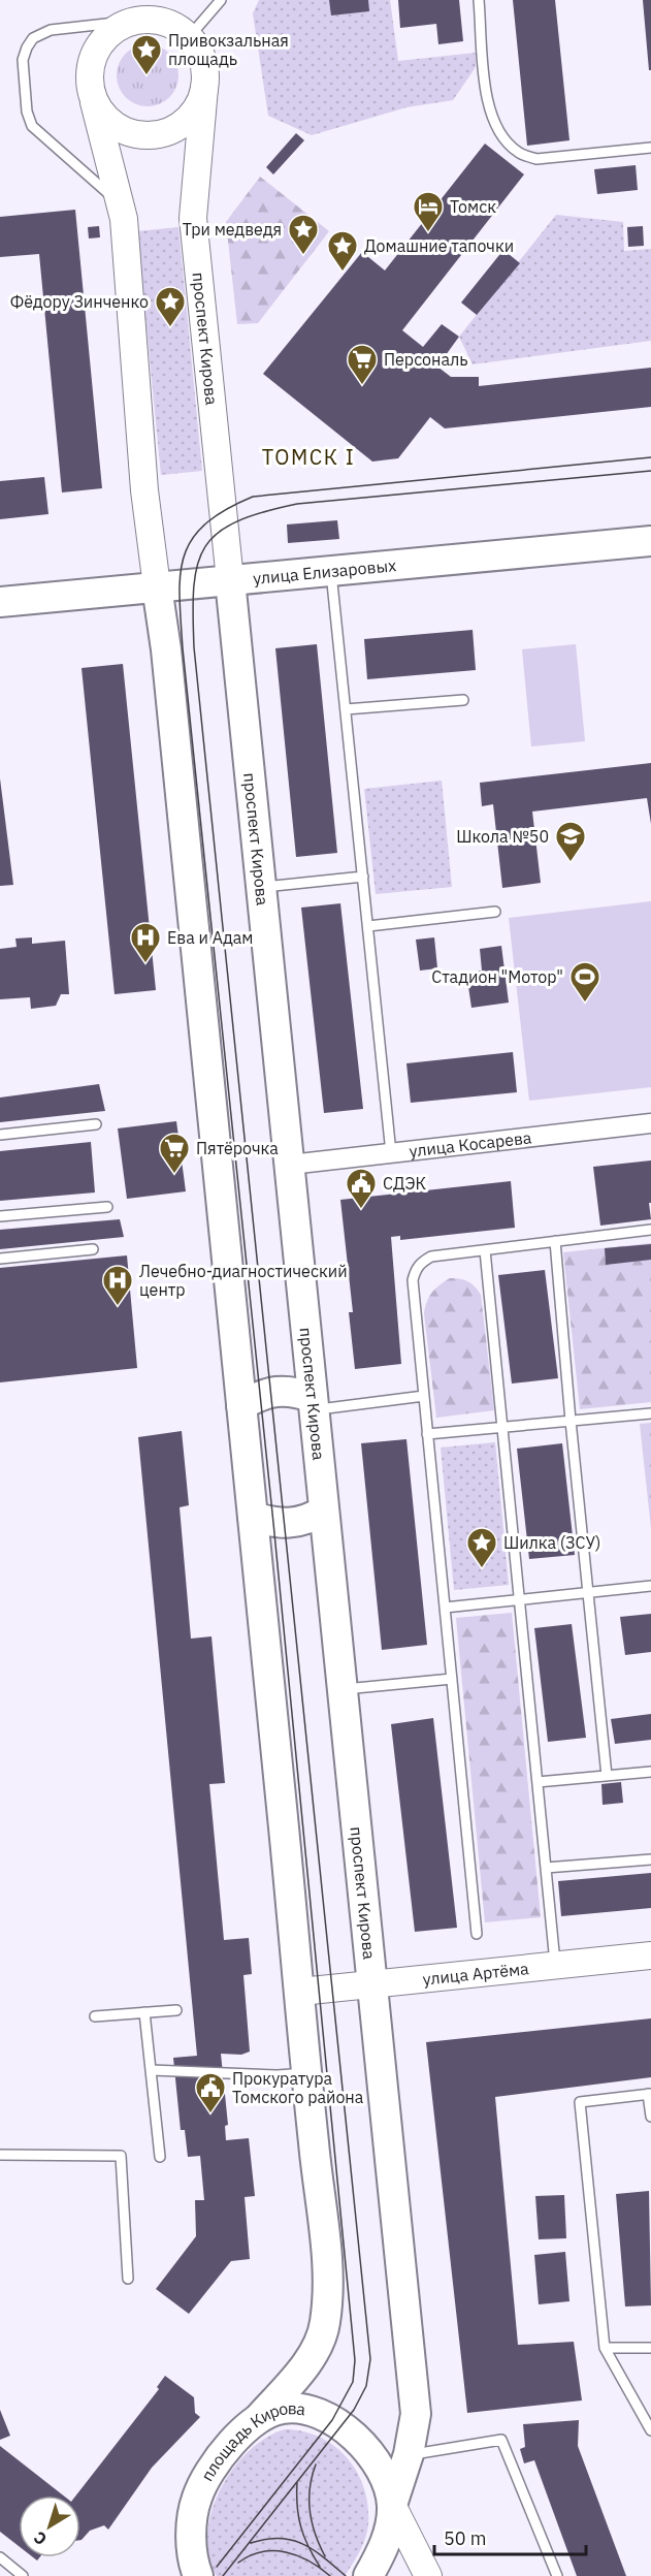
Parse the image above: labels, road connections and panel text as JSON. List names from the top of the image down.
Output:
{
  "streets": {
    "main road": [
      "проспект Кирова",
      "улица Елизаровых",
      "улица Артёма",
      "площадь Кирова"
    ],
    "street": ["улица Косарева"]
  },
  "crossings": [
    ["проспект Кирова", "улица Елизаровых"],
    ["проспект Кирова", "улица Косарева"],
    ["проспект Кирова", "улица Артёма"],
    ["проспект Кирова", "площадь Кирова"]
  ],
  "districts": ["ТОМСК I"],
  "places": {
    "place": [
      "Привокзальная площадь",
      "Три медведя",
      "Домашние тапочки",
      "Фёдору Зинченко",
      "Шилка (ЗСУ)"
    ],
    "hotel": ["Томск"],
    "supermarket": ["Персональ", "Пятёрочка"],
    "school or university": ["Школа №50"],
    "hospital": ["Ева и Адам", "Лечебно-диагностический центр"],
    "sports": ["Стадион \"Мотор\""],
    "public building": ["СДЭК", "Прокуратура Томского района"]
  },
  "scale_bar": "50 m",
  "north": "bottom left"
}
